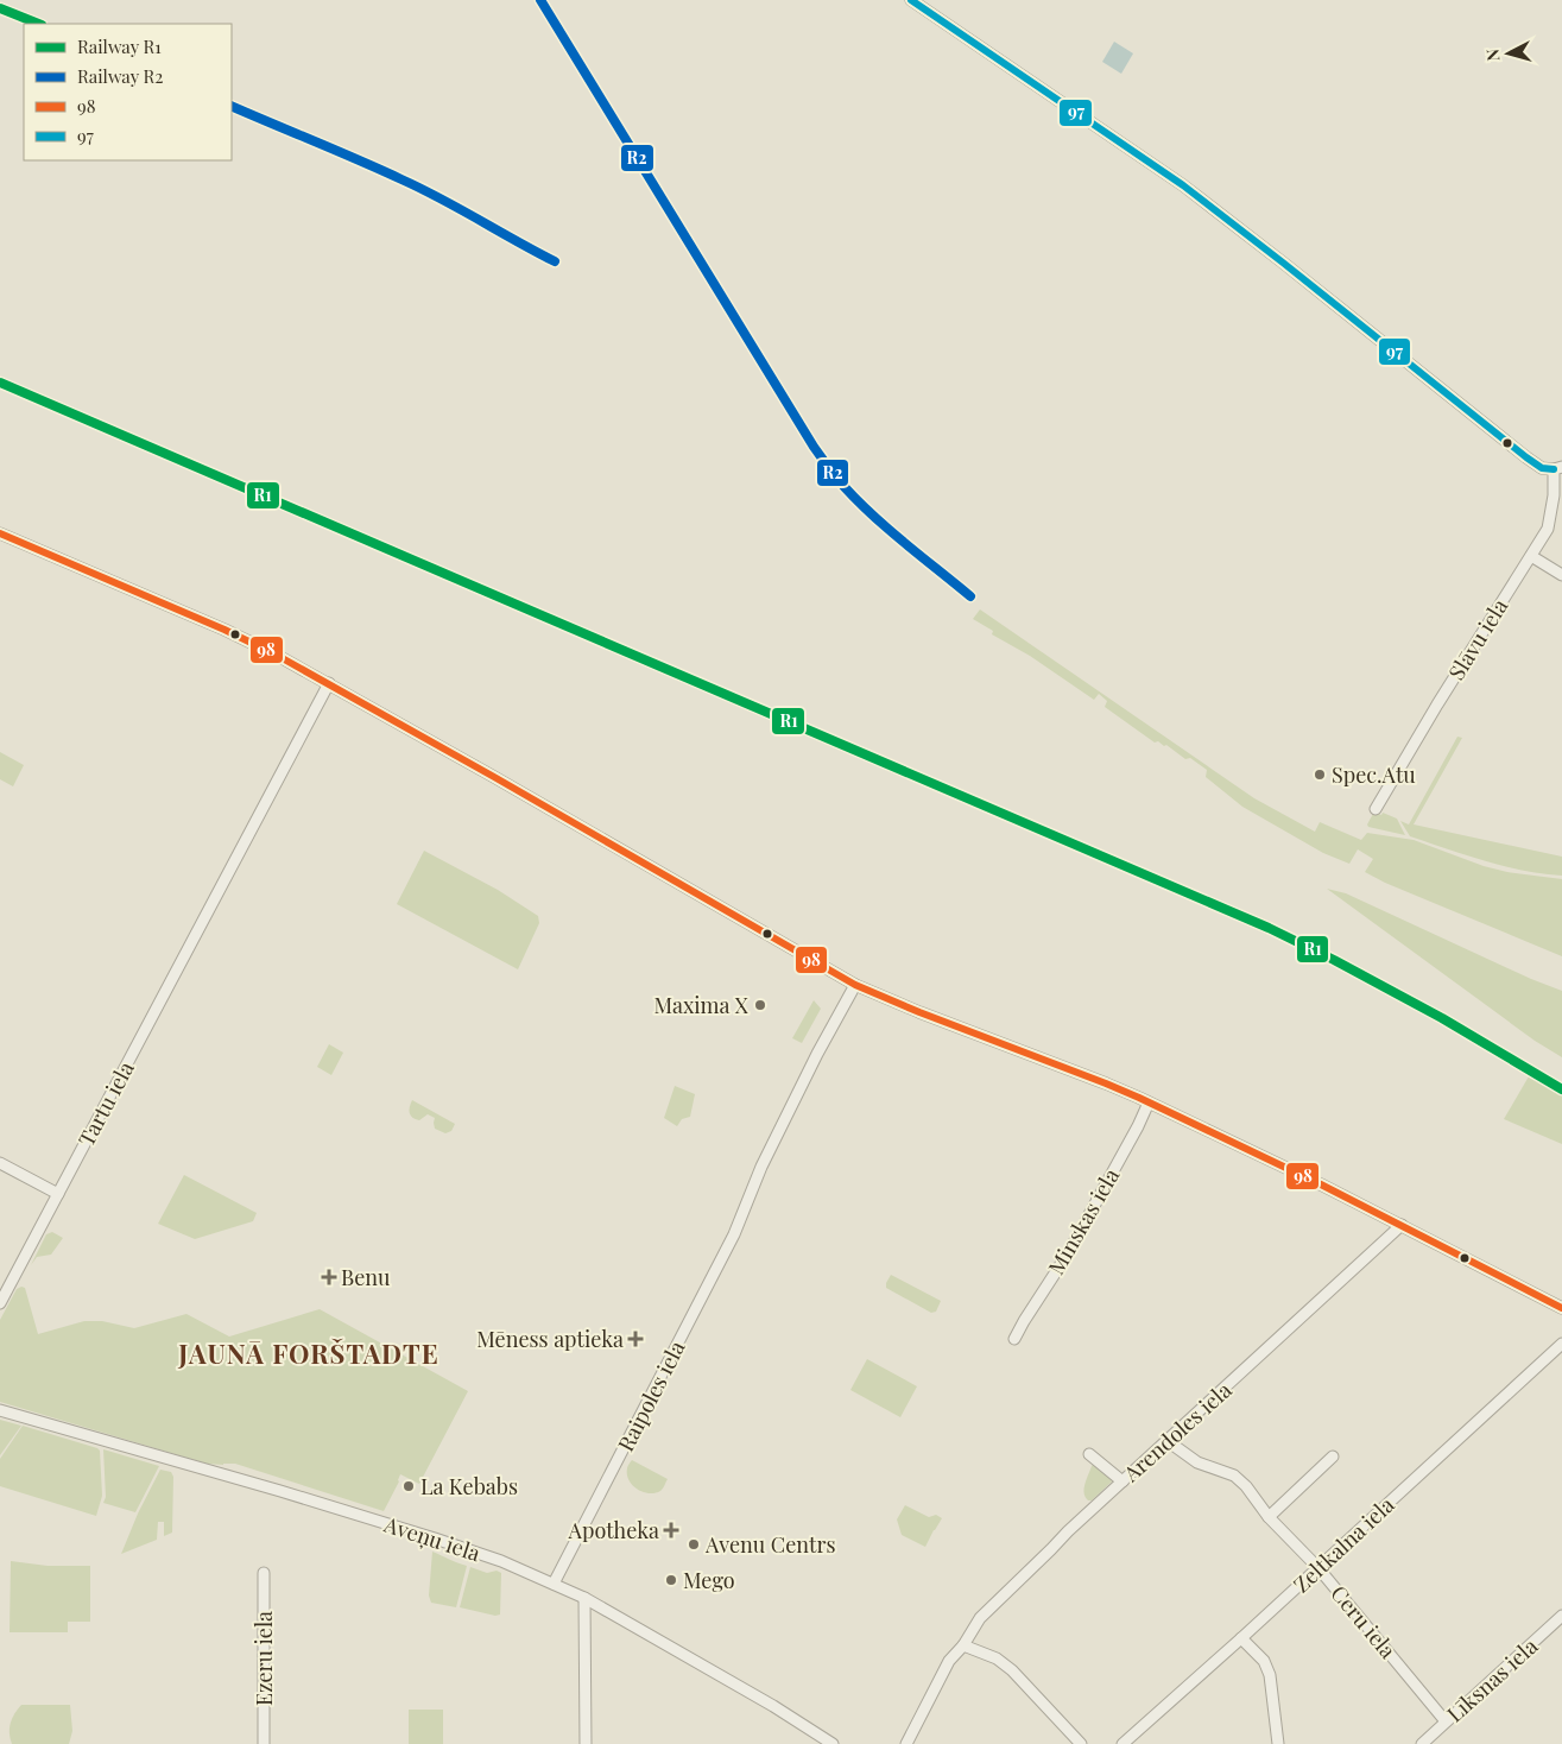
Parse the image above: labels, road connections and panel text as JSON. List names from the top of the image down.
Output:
{
  "streets": {
    "street": [
      "Slāvu iela",
      "Tartu iela",
      "Minskas iela",
      "Raipoles iela",
      "Arendoles iela",
      "Aveņu iela",
      "Zeltkalna iela",
      "Ceru iela",
      "Ezeru iela",
      "Līksnas iela"
    ]
  },
  "crossings": [
    ["Raipoles iela", "Aveņu iela"],
    ["Arendoles iela", "Ceru iela"],
    ["Zeltkalna iela", "Ceru iela"],
    ["Ceru iela", "Līksnas iela"]
  ],
  "districts": ["JAUNĀ FORŠTADTE"],
  "places": {
    "other": [
      "Spec.Atu",
      "Maxima X",
      "La Kebabs",
      "Avenu Centrs",
      "Mego"
    ],
    "health": ["Benu", "Mēness aptieka", "Apotheka"]
  },
  "lines": [
    "rail line R2",
    "transit line 97",
    "rail line R1",
    "transit line 98"
  ],
  "legend": [
    "Railway R1",
    "Railway R2",
    "98",
    "97"
  ],
  "north": "left"
}
